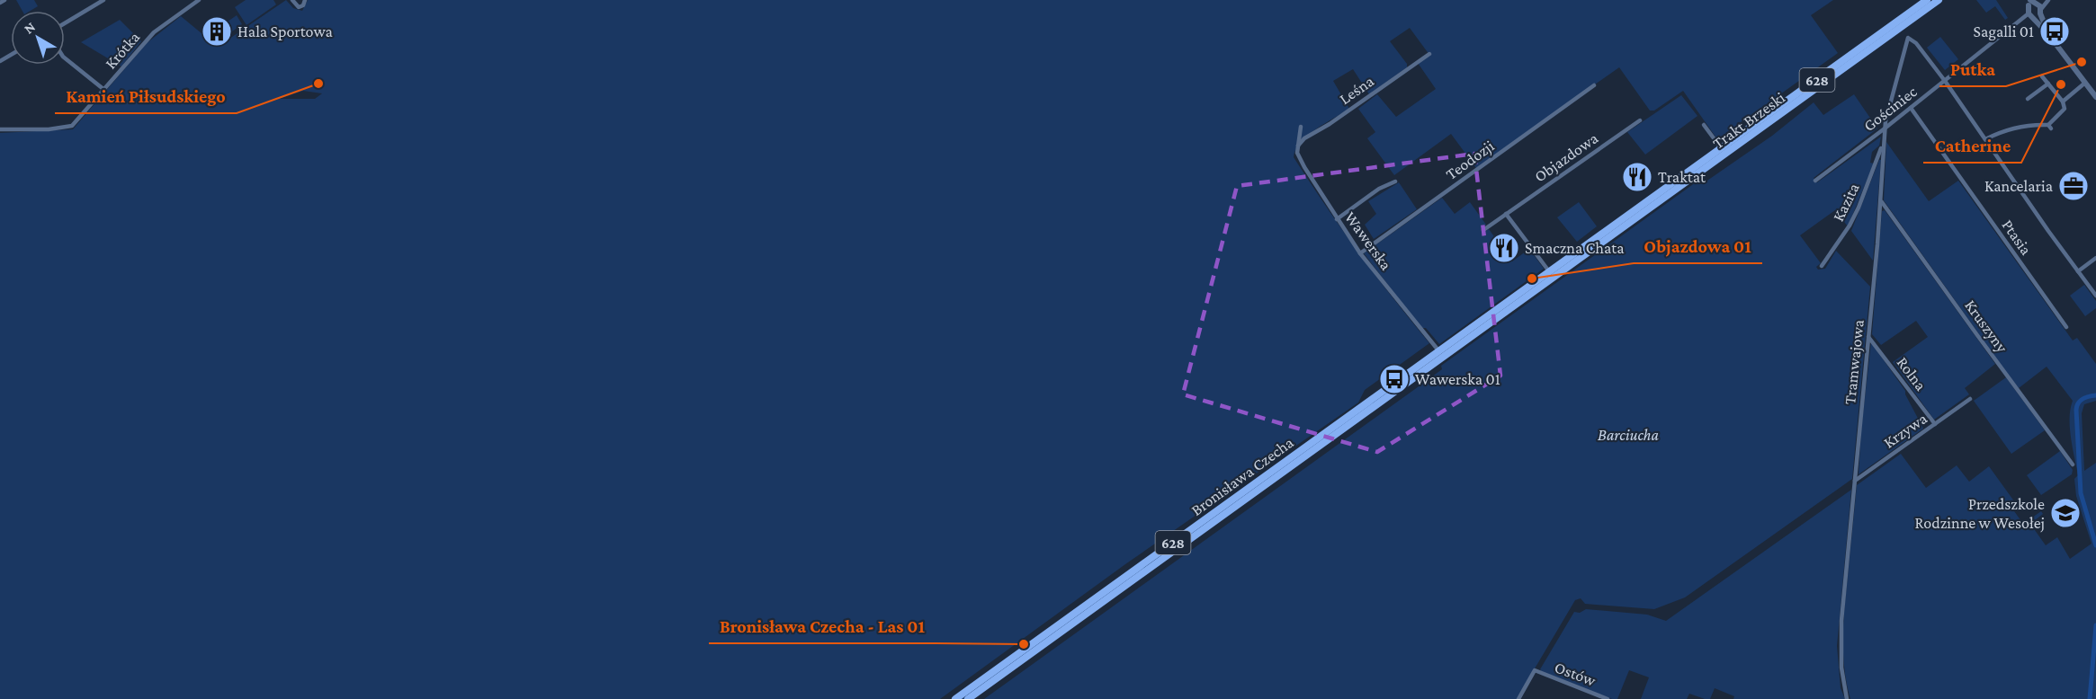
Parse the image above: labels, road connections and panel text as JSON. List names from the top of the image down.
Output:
{
  "streets": {
    "main road": ["628", "Trakt Brzeski", "Bronisława Czecha"],
    "street": [
      "Krótka",
      "Leśna",
      "Gościniec",
      "Objazdowa",
      "Teodozji",
      "Kazita",
      "Ptasia",
      "Wawerska",
      "Kruszyny",
      "Tramwajowa",
      "Rolna",
      "Krzywa",
      "Ostów"
    ]
  },
  "crossings": [
    ["Leśna", "Wawerska"],
    ["Gościniec", "Ptasia"],
    ["Gościniec", "Tramwajowa"],
    ["Trakt Brzeski", "Wawerska"],
    ["Trakt Brzeski", "Bronisława Czecha"],
    ["Teodozji", "Wawerska"],
    ["Kazita", "Tramwajowa"],
    ["Wawerska", "Bronisława Czecha"],
    ["Kruszyny", "Tramwajowa"],
    ["Tramwajowa", "Rolna"],
    ["Tramwajowa", "Krzywa"],
    ["Rolna", "Krzywa"]
  ],
  "parks": ["Barciucha"],
  "places": {
    "building": ["Hala Sportowa"],
    "bus stop": ["Sagalli 01", "Wawerska 01"],
    "other": [
      "Putka",
      "Kamień Piłsudskiego",
      "Catherine",
      "Objazdowa 01",
      "Bronisława Czecha - Las 01"
    ],
    "restaurant": ["Traktat", "Smaczna Chata"],
    "office": ["Kancelaria"],
    "school or university": ["Przedszkole Rodzinne w Wesołej"]
  },
  "north": "top left"
}
